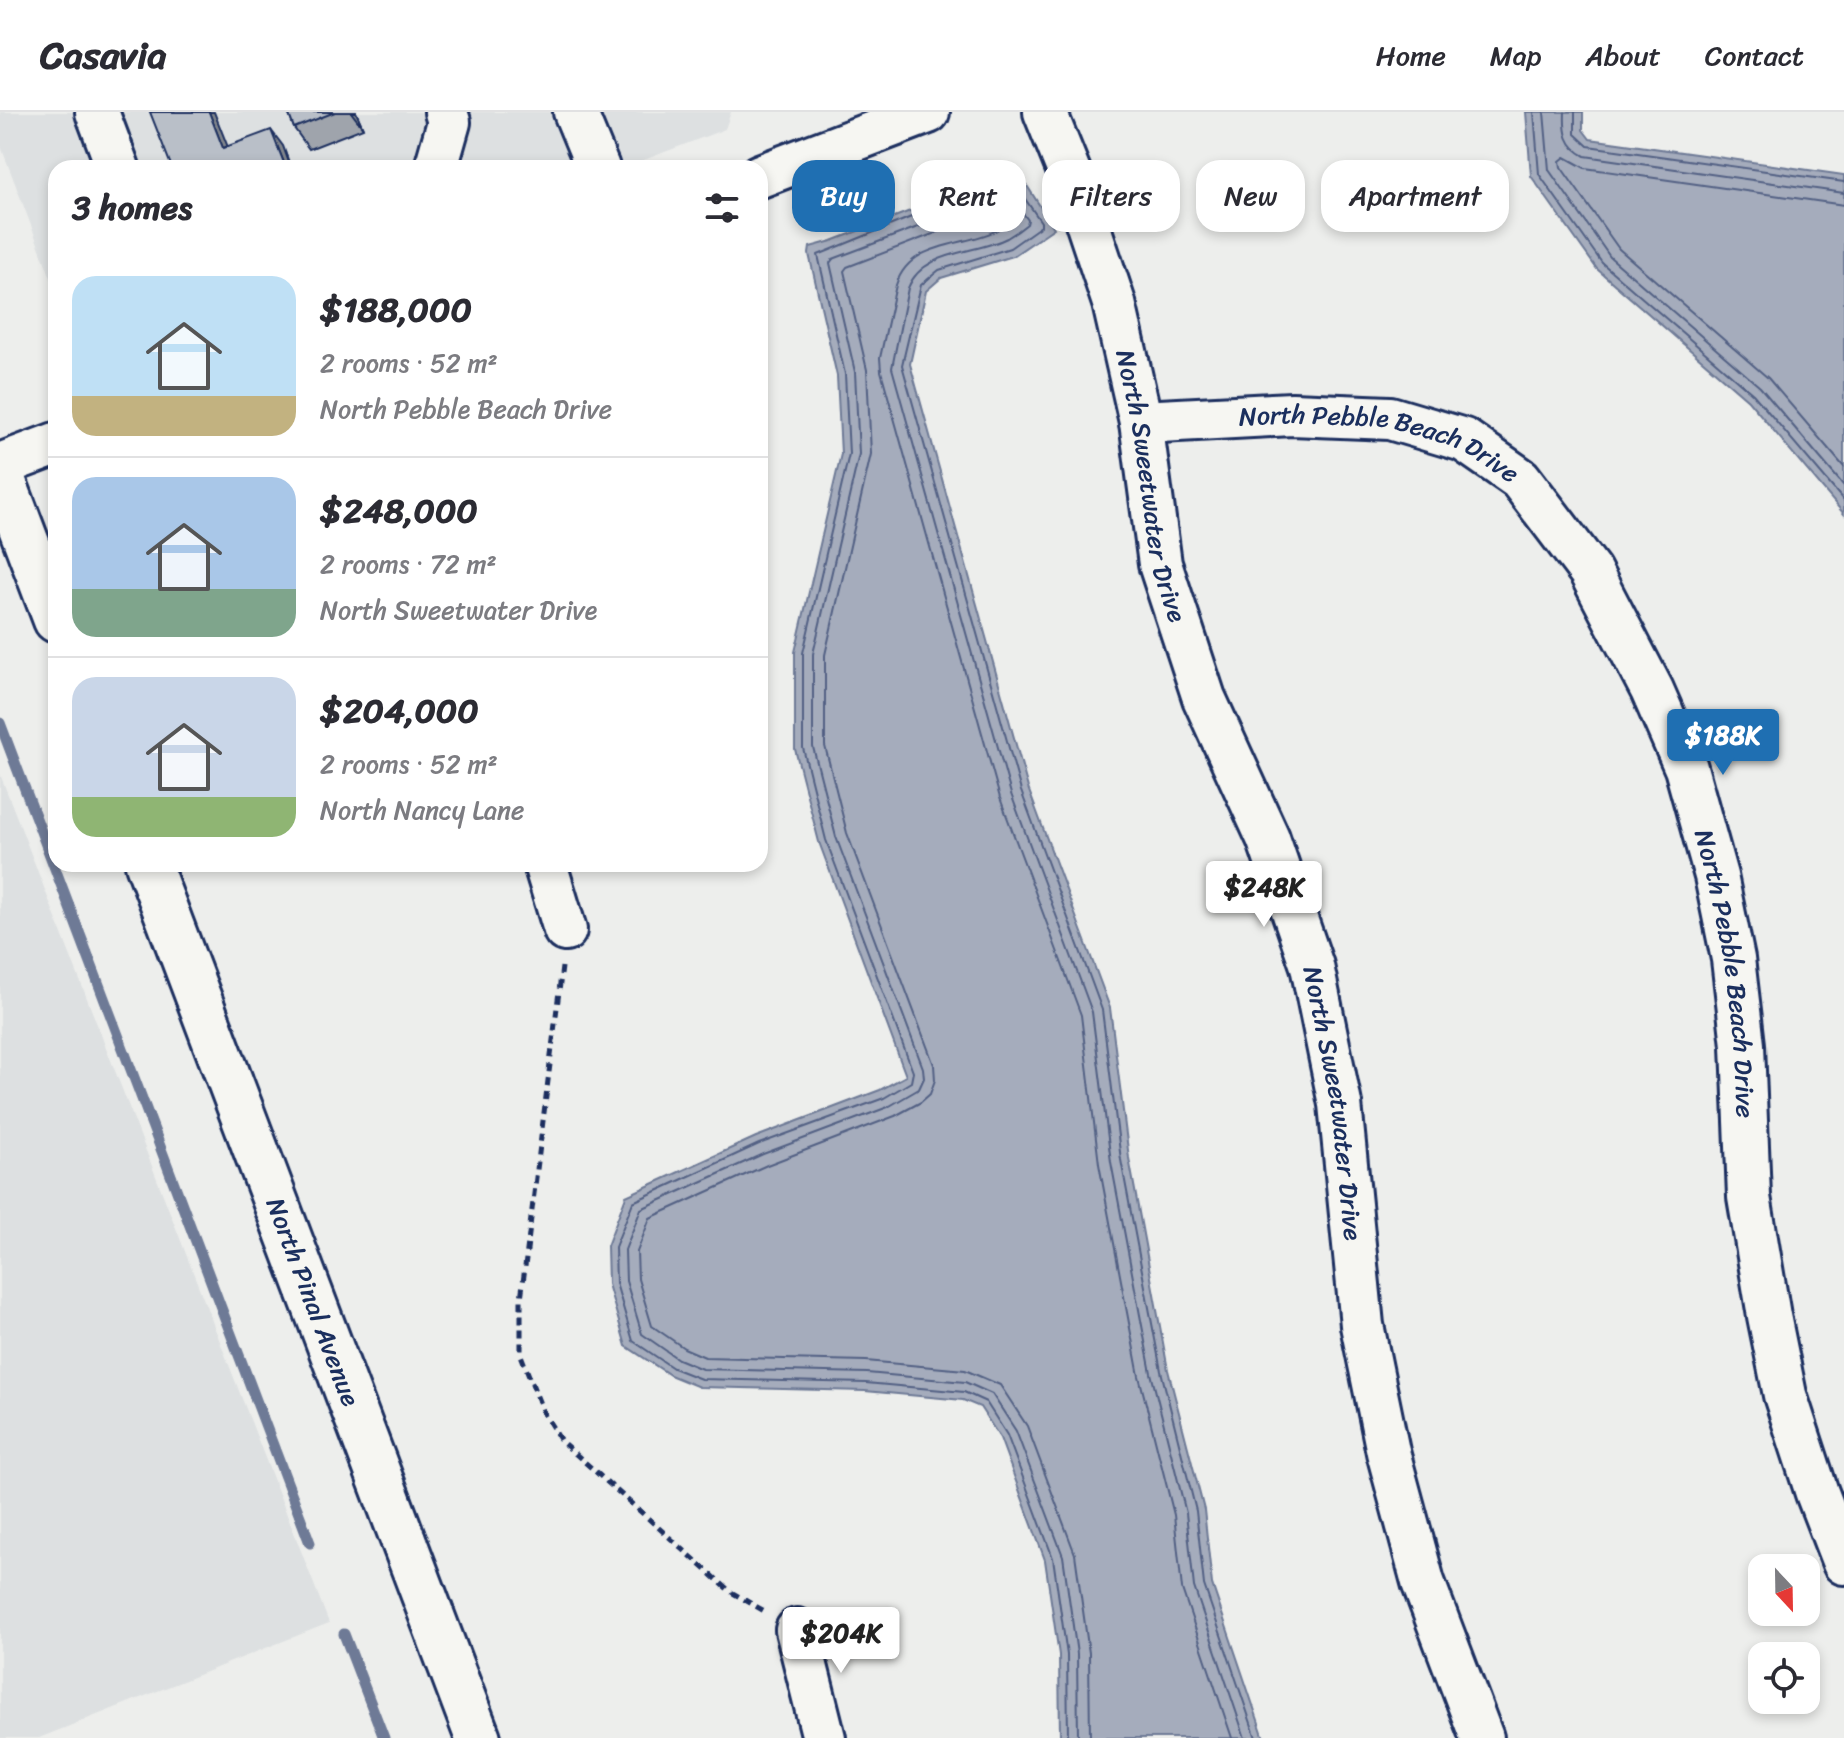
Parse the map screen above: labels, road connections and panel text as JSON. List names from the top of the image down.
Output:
{
  "streets": {
    "main road": ["North Pinal Avenue"],
    "street": ["North Pebble Beach Drive", "North Sweetwater Drive"]
  },
  "crossings": [
    ["North Pebble Beach Drive", "North Sweetwater Drive"]
  ],
  "north": "bottom",
  "page": {
    "header": "Casavia",
    "nav": [
      "Home",
      "Map",
      "About",
      "Contact"
    ],
    "chip": [
      "Buy",
      "Rent",
      "Filters",
      "New",
      "Apartment"
    ],
    "heading": "3 homes",
    "list": [
      {
        "name": "$188,000",
        "note": "2 rooms · 52 m² · North Pebble Beach Drive"
      },
      {
        "name": "$248,000",
        "note": "2 rooms · 72 m² · North Sweetwater Drive"
      },
      {
        "name": "$204,000",
        "note": "2 rooms · 52 m² · North Nancy Lane"
      }
    ],
    "price": ["$188K", "$248K", "$204K"]
  }
}
